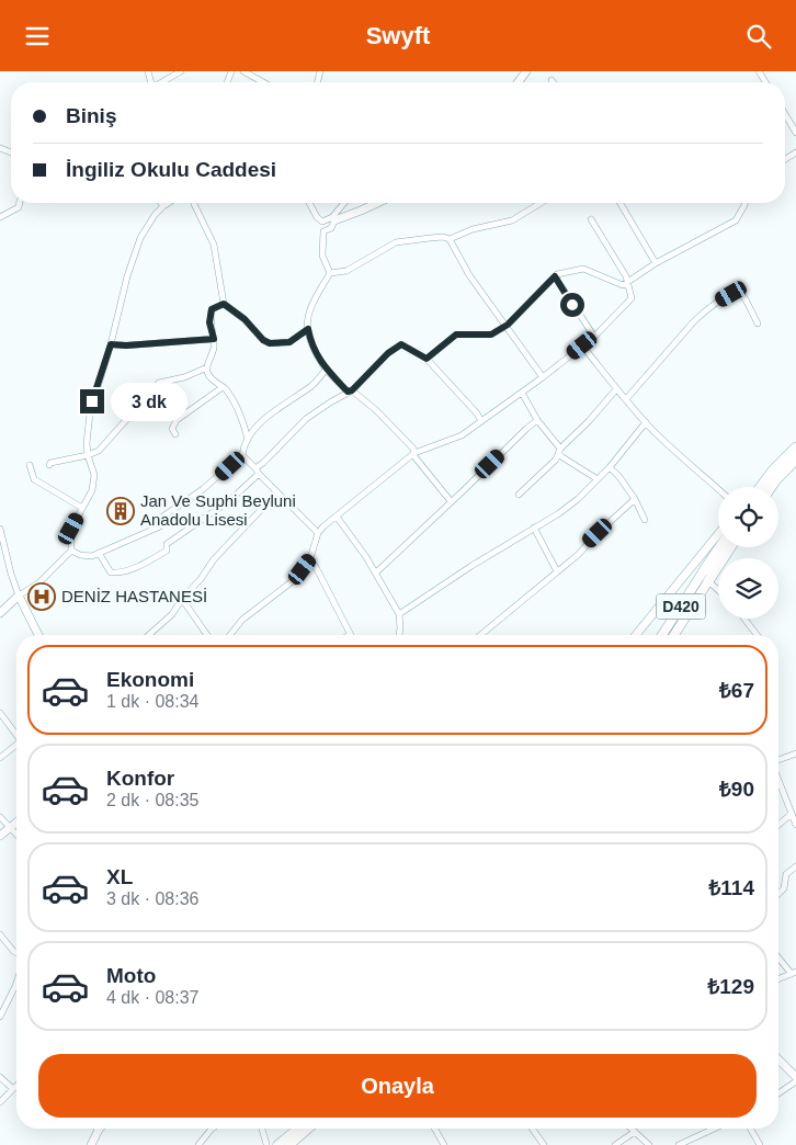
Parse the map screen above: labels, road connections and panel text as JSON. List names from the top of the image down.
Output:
{
  "streets": {
    "highway": ["D420"]
  },
  "places": {
    "building": ["Jan Ve Suphi Beyluni Anadolu Lisesi"],
    "hospital": ["DENİZ HASTANESİ"]
  },
  "page": {
    "header": "Swyft",
    "banner": ["Biniş", "İngiliz Okulu Caddesi"],
    "bubble": "3 dk",
    "list": [
      {
        "name": "Ekonomi",
        "note": "1 dk · 08:34",
        "value": "₺67"
      },
      {
        "name": "Konfor",
        "note": "2 dk · 08:35",
        "value": "₺90"
      },
      {
        "name": "XL",
        "note": "3 dk · 08:36",
        "value": "₺114"
      },
      {
        "name": "Moto",
        "note": "4 dk · 08:37",
        "value": "₺129"
      }
    ],
    "buttons": "Onayla"
  }
}
